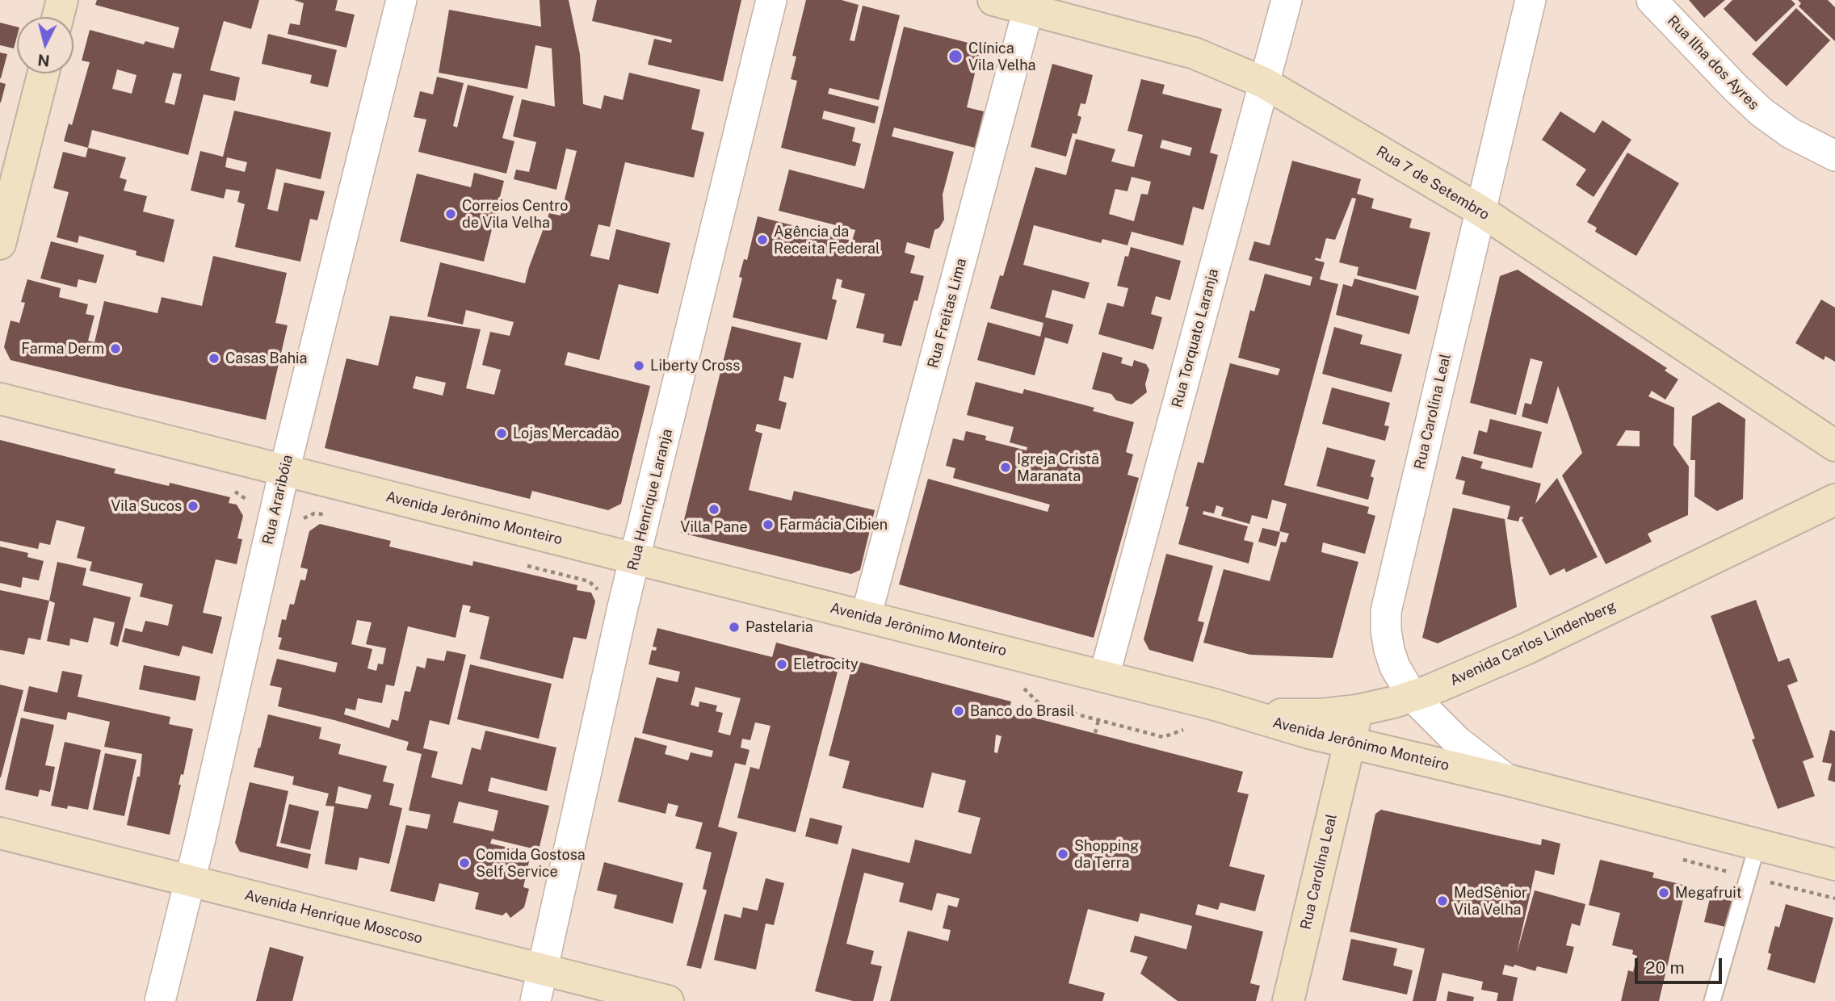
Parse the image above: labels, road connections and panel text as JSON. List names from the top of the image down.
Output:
{
  "streets": {
    "main road": [
      "Rua 7 de Setembro",
      "Rua Carolina Leal",
      "Avenida Jerônimo Monteiro",
      "Avenida Carlos Lindenberg",
      "Avenida Henrique Moscoso"
    ],
    "street": [
      "Rua Ilha dos Ayres",
      "Rua Freitas Lima",
      "Rua Torquato Laranja",
      "Rua Araribóia",
      "Rua Henrique Laranja"
    ]
  },
  "crossings": [
    ["Rua 7 de Setembro", "Rua Freitas Lima"],
    ["Rua 7 de Setembro", "Rua Torquato Laranja"],
    ["Rua 7 de Setembro", "Rua Carolina Leal"],
    ["Rua Freitas Lima", "Avenida Jerônimo Monteiro"],
    ["Rua Torquato Laranja", "Avenida Jerônimo Monteiro"],
    ["Rua Carolina Leal", "Avenida Jerônimo Monteiro"],
    ["Rua Carolina Leal", "Avenida Carlos Lindenberg"],
    ["Rua Araribóia", "Avenida Jerônimo Monteiro"],
    ["Rua Araribóia", "Avenida Henrique Moscoso"],
    ["Rua Henrique Laranja", "Avenida Jerônimo Monteiro"],
    ["Rua Henrique Laranja", "Avenida Henrique Moscoso"],
    ["Avenida Jerônimo Monteiro", "Avenida Carlos Lindenberg"]
  ],
  "places": [
    "Clínica Vila Velha",
    "Correios Centro de Vila Velha",
    "Agência da Receita Federal",
    "Farma Derm",
    "Casas Bahia",
    "Liberty Cross",
    "Lojas Mercadão",
    "Igreja Cristã Maranata",
    "Vila Sucos",
    "Villa Pane",
    "Farmácia Cibien",
    "Pastelaria",
    "Eletrocity",
    "Banco do Brasil",
    "Shopping da Terra",
    "Comida Gostosa Self Service",
    "Megafruit",
    "MedSênior Vila Velha"
  ],
  "scale_bar": "20 m",
  "north": "bottom"
}
